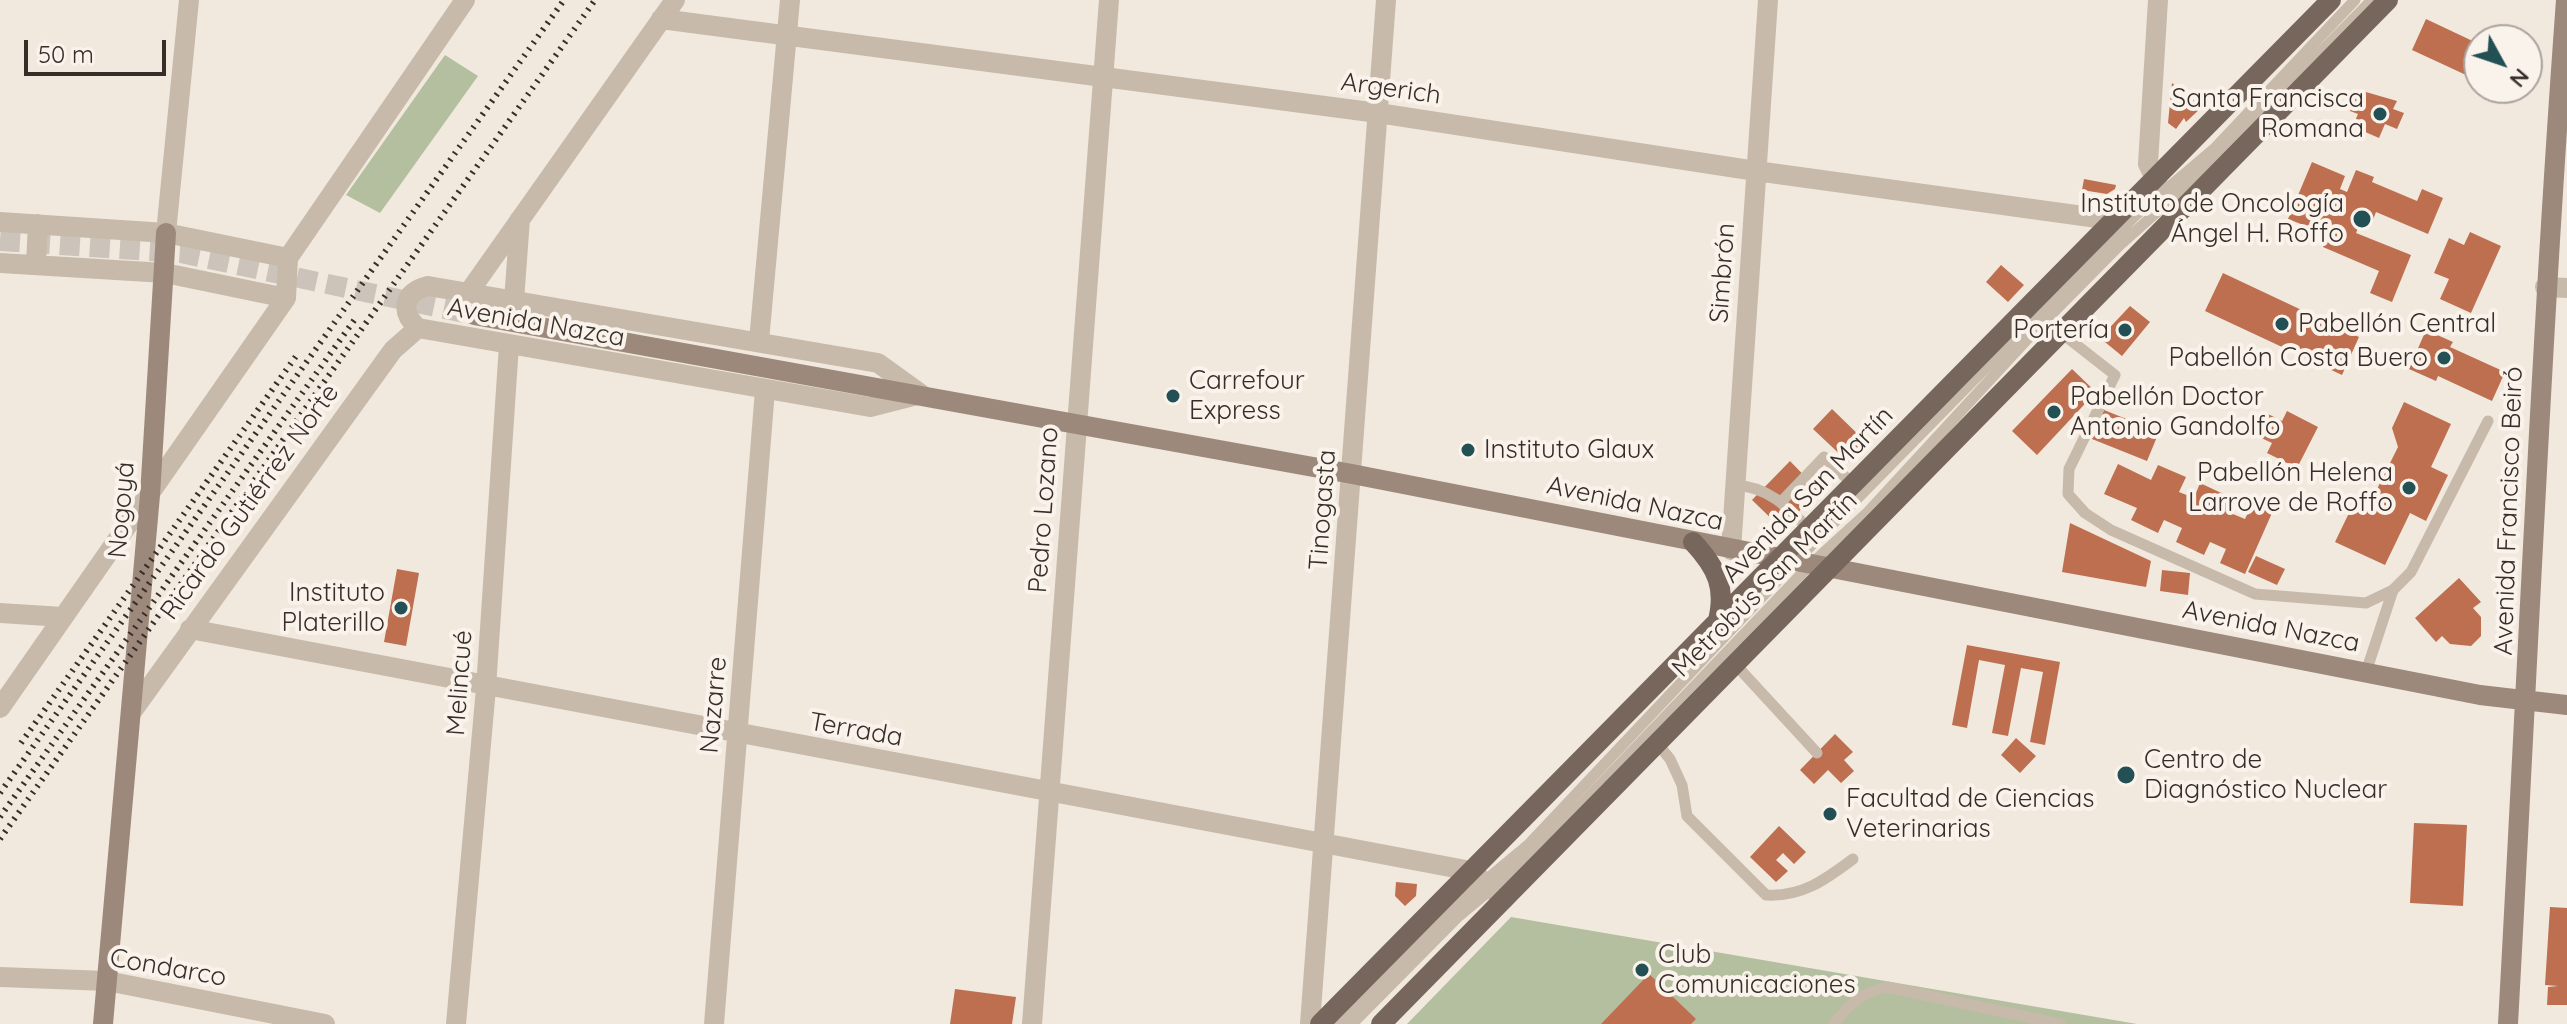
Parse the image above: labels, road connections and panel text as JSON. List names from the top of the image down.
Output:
{
  "streets": {
    "main road": [
      "Avenida Nazca",
      "Avenida San Martín",
      "Nogoyá",
      "Avenida Francisco Beiró"
    ],
    "street": [
      "Argerich",
      "Simbrón",
      "Ricardo Gutiérrez Norte",
      "Pedro Lozano",
      "Tinogasta",
      "Melincué",
      "Nazarre",
      "Terrada",
      "Condarco"
    ],
    "lane": ["Metrobús San Martín"]
  },
  "crossings": [
    ["Argerich", "Simbrón"],
    ["Argerich", "Avenida San Martín"],
    ["Argerich", "Pedro Lozano"],
    ["Argerich", "Tinogasta"],
    ["Simbrón", "Avenida Nazca"],
    ["Avenida Nazca", "Avenida San Martín"],
    ["Avenida Nazca", "Ricardo Gutiérrez Norte"],
    ["Avenida Nazca", "Pedro Lozano"],
    ["Avenida Nazca", "Tinogasta"],
    ["Avenida Nazca", "Avenida Francisco Beiró"],
    ["Avenida Nazca", "Metrobús San Martín"],
    ["Avenida Nazca", "Melincué"],
    ["Avenida Nazca", "Nazarre"],
    ["Avenida San Martín", "Metrobús San Martín"],
    ["Avenida San Martín", "Terrada"],
    ["Ricardo Gutiérrez Norte", "Nogoyá"],
    ["Ricardo Gutiérrez Norte", "Terrada"],
    ["Nogoyá", "Condarco"],
    ["Pedro Lozano", "Terrada"],
    ["Tinogasta", "Terrada"],
    ["Metrobús San Martín", "Terrada"],
    ["Melincué", "Terrada"],
    ["Nazarre", "Terrada"]
  ],
  "places": [
    "Santa Francisca Romana",
    "Instituto de Oncología Ángel H. Roffo",
    "Pabellón Central",
    "Portería",
    "Pabellón Costa Buero",
    "Carrefour Express",
    "Pabellón Doctor Antonio Gandolfo",
    "Instituto Glaux",
    "Pabellón Helena Larrove de Roffo",
    "Instituto Platerillo",
    "Centro de Diagnóstico Nuclear",
    "Facultad de Ciencias Veterinarias",
    "Club Comunicaciones"
  ],
  "scale_bar": "50 m",
  "north": "bottom right"
}
